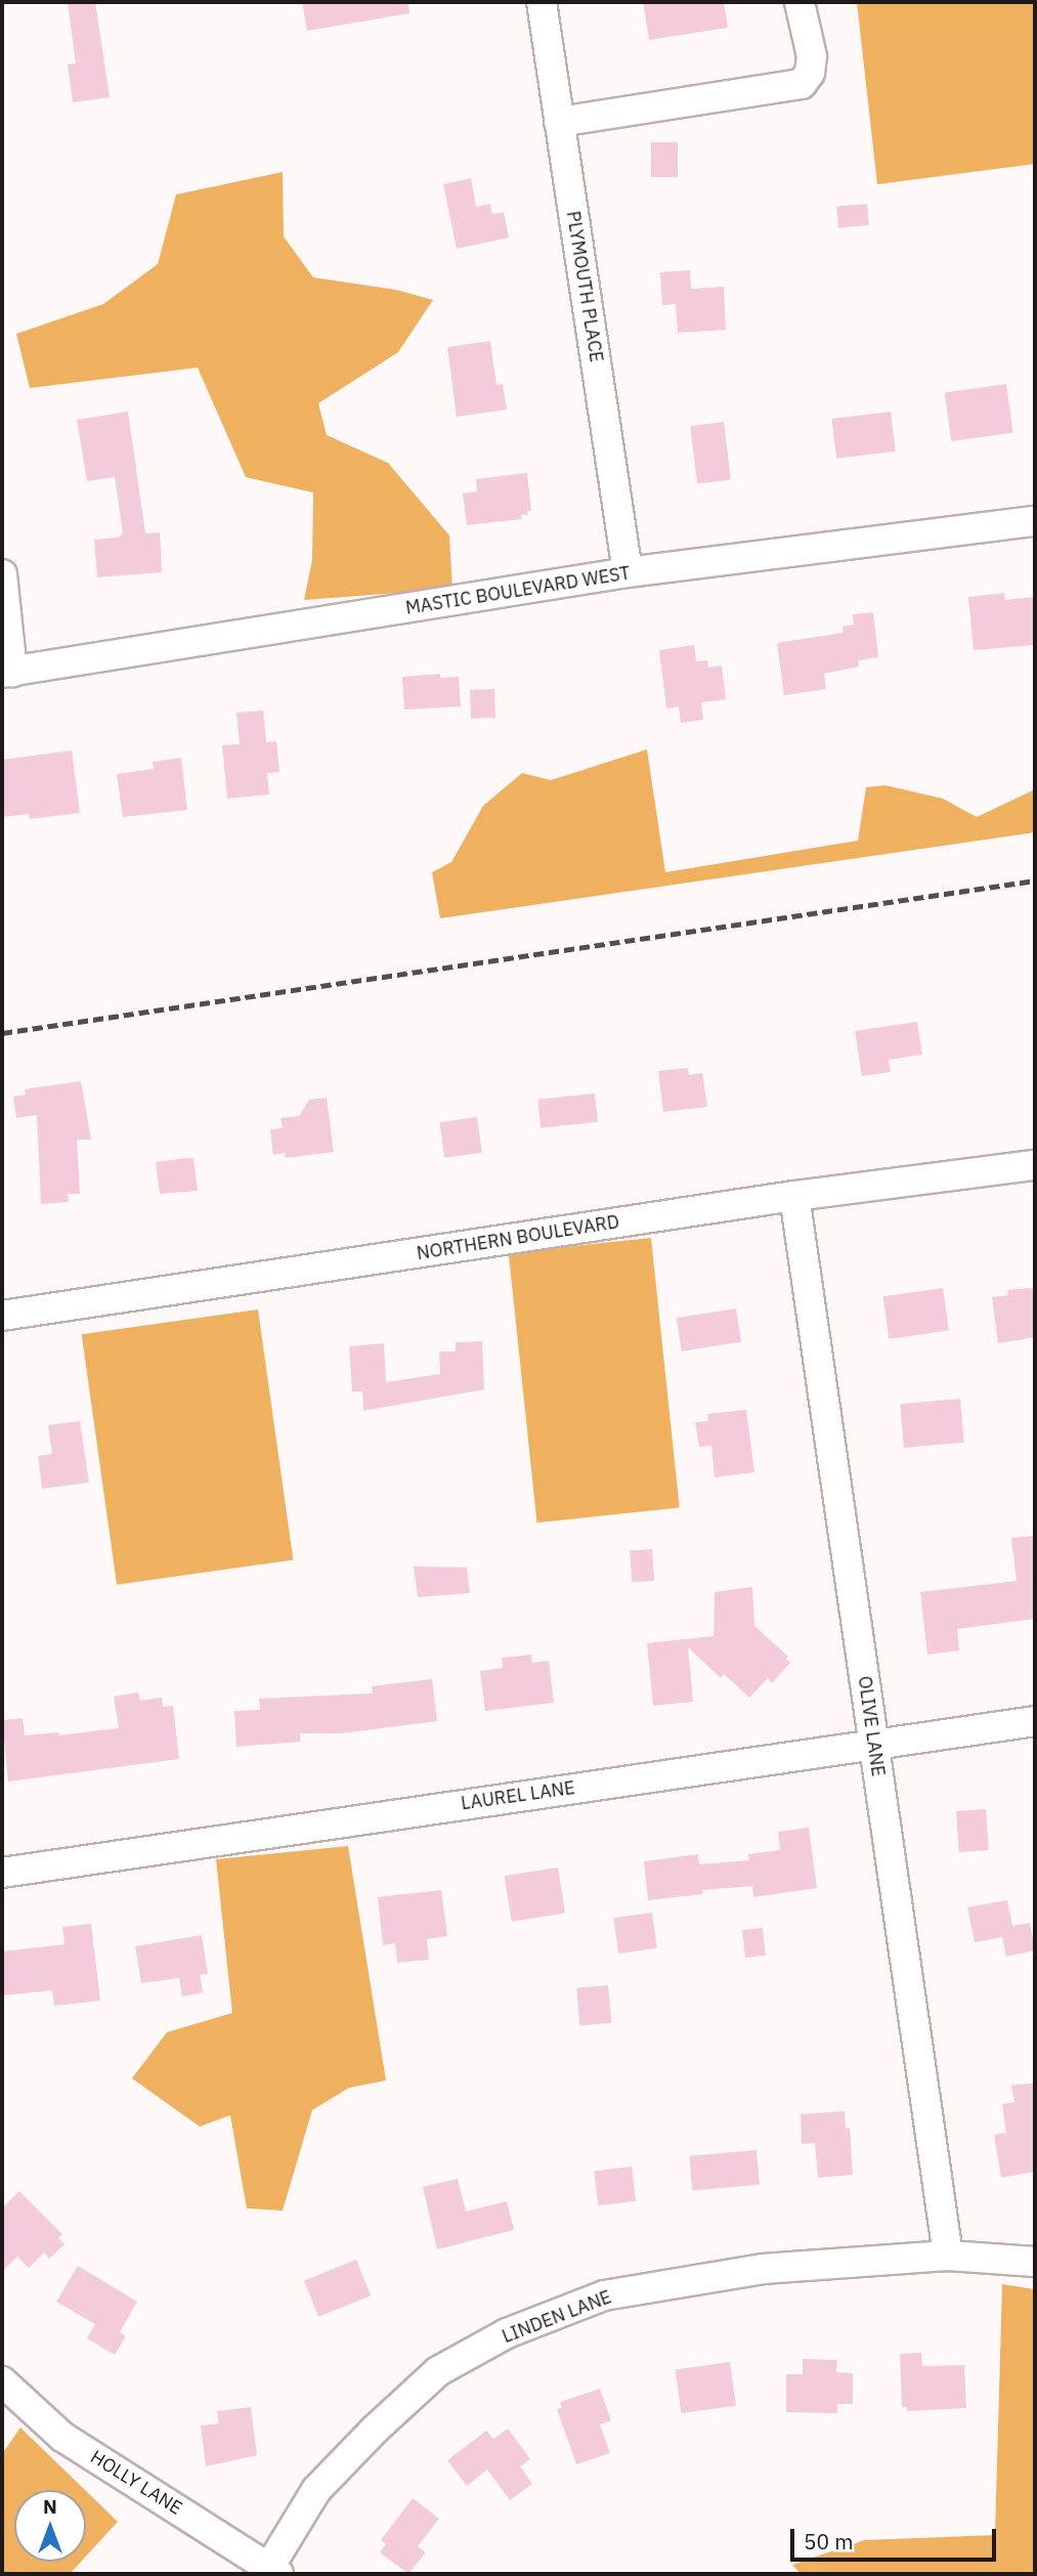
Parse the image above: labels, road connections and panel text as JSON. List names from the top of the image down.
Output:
{
  "streets": {
    "street": [
      "PLYMOUTH PLACE",
      "MASTIC BOULEVARD WEST",
      "NORTHERN BOULEVARD",
      "OLIVE LANE",
      "LAUREL LANE",
      "LINDEN LANE",
      "HOLLY LANE"
    ]
  },
  "crossings": [
    ["PLYMOUTH PLACE", "MASTIC BOULEVARD WEST"],
    ["NORTHERN BOULEVARD", "OLIVE LANE"],
    ["OLIVE LANE", "LAUREL LANE"],
    ["OLIVE LANE", "LINDEN LANE"],
    ["LINDEN LANE", "HOLLY LANE"]
  ],
  "scale_bar": "50 m",
  "north": "top"
}
